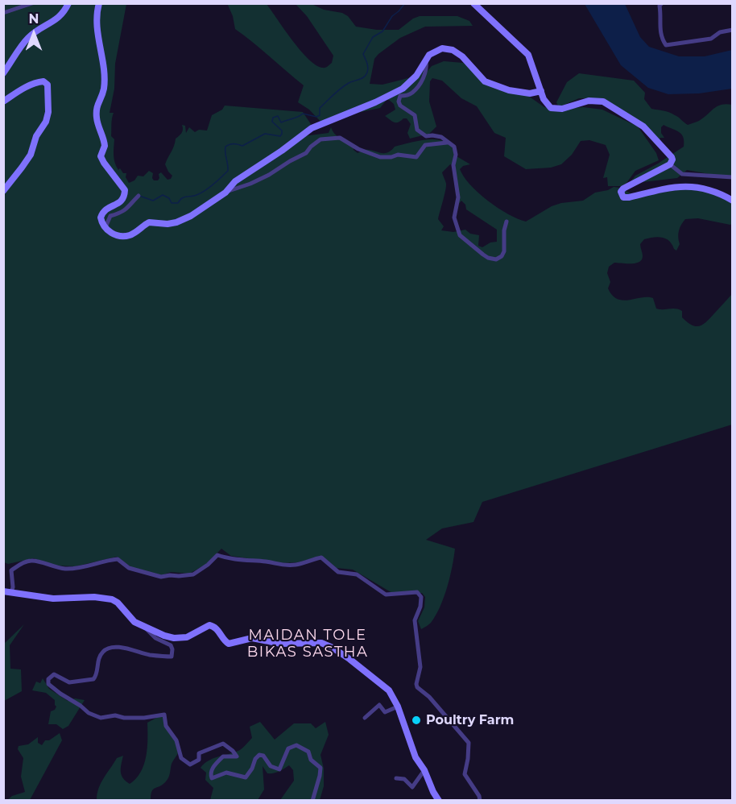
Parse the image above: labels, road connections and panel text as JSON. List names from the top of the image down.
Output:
{
  "districts": ["MAIDAN TOLE BIKAS SASTHA"],
  "places": ["Poultry Farm"],
  "north": "top"
}
